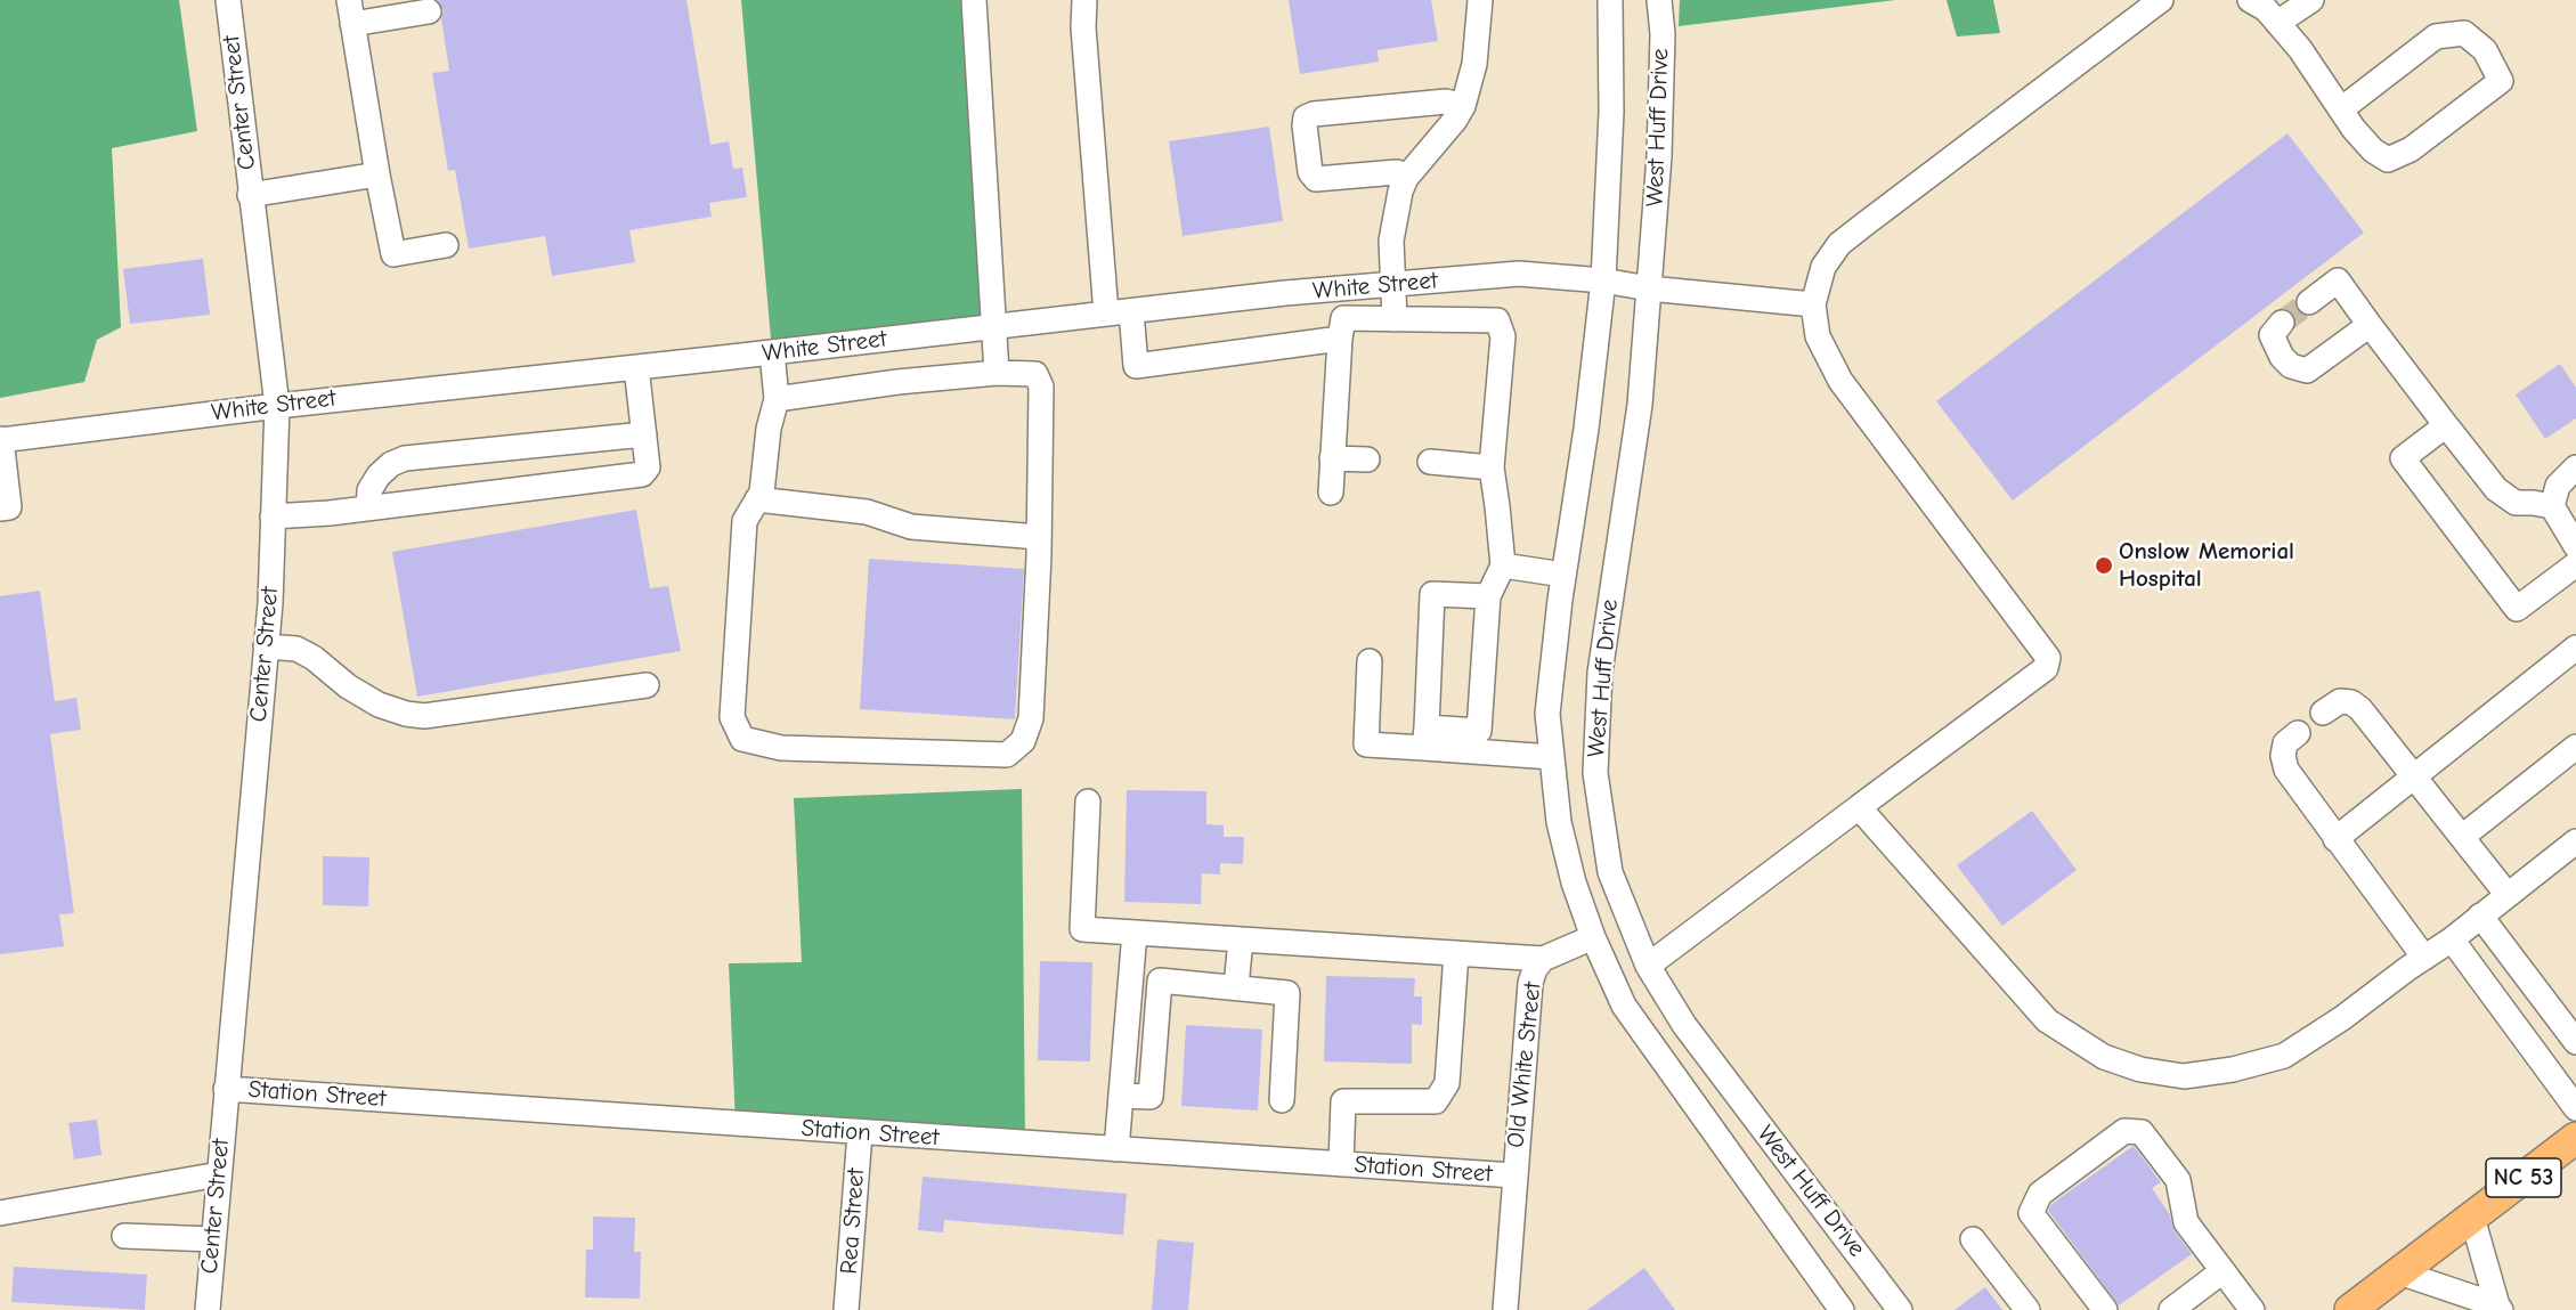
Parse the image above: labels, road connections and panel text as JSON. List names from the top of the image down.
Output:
{
  "streets": {
    "main road": ["NC 53"],
    "street": [
      "Center Street",
      "West Huff Drive",
      "White Street",
      "Old White Street",
      "Station Street",
      "Rea Street"
    ]
  },
  "crossings": [
    ["Center Street", "White Street"],
    ["Center Street", "Station Street"],
    ["West Huff Drive", "White Street"],
    ["West Huff Drive", "Old White Street"],
    ["Old White Street", "Station Street"],
    ["Station Street", "Rea Street"]
  ],
  "places": ["Onslow Memorial Hospital"]
}
